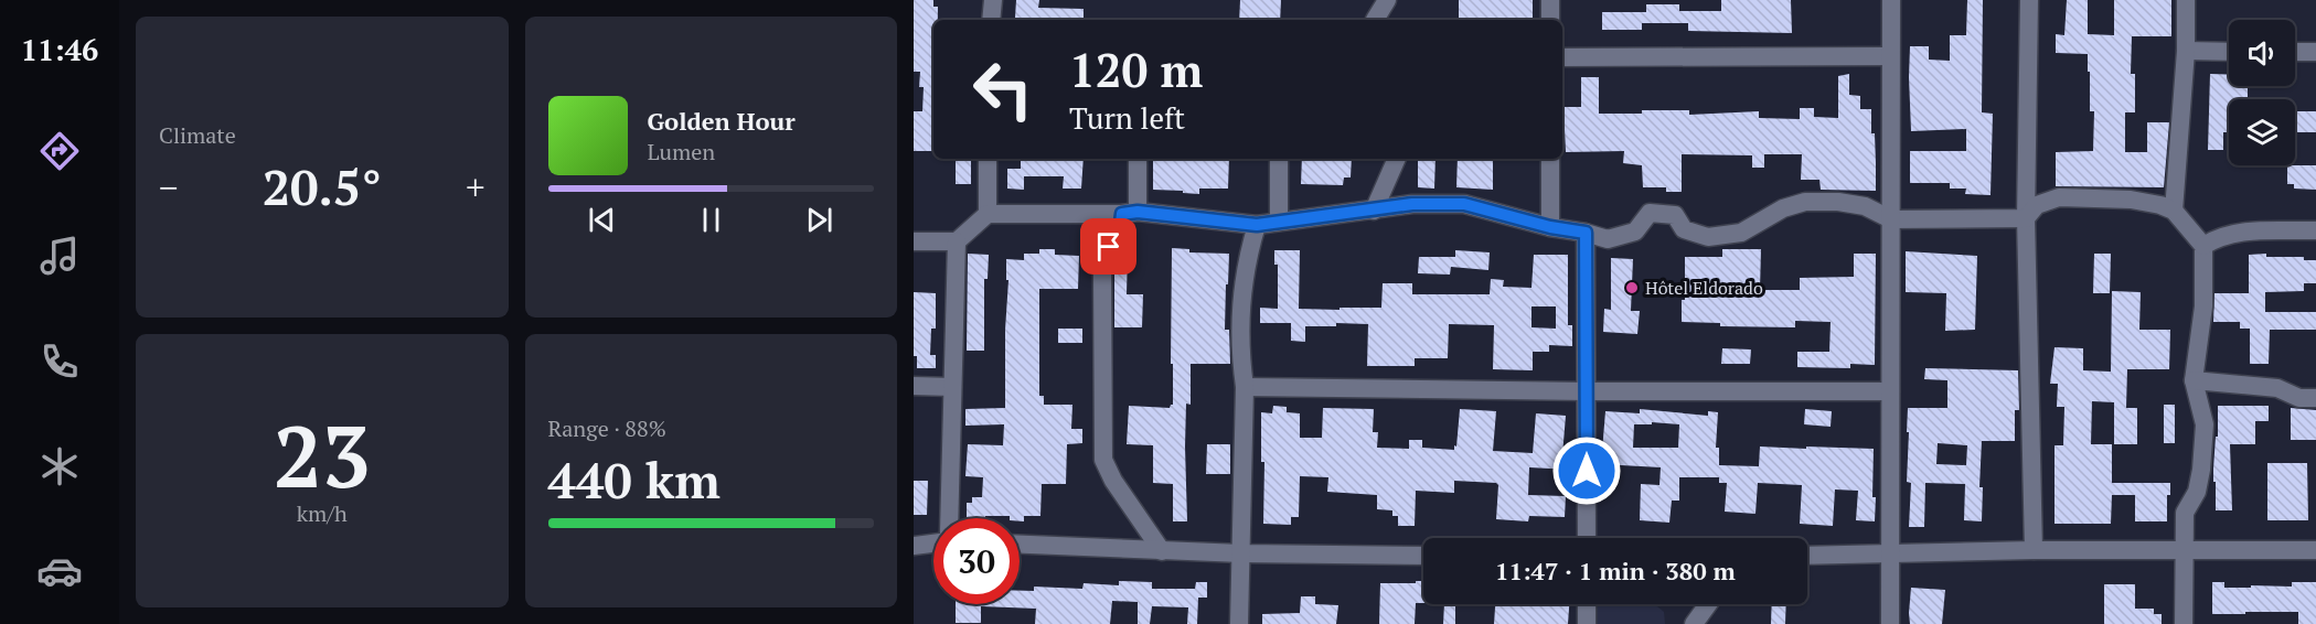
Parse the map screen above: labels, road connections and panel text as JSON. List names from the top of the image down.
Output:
{
  "places": ["Hôtel Eldorado"],
  "page": {
    "tabs": "11:46",
    "tile": [
      "Climate",
      ["23", "km/h"],
      ["Range · 88%", "440 km"]
    ],
    "turn": ["120 m", "Turn left"],
    "song": ["Golden Hour", "Lumen"],
    "heat": ["−", "20.5°", "+"],
    "limit": "30",
    "trip": "11:47 · 1 min · 380 m"
  }
}
